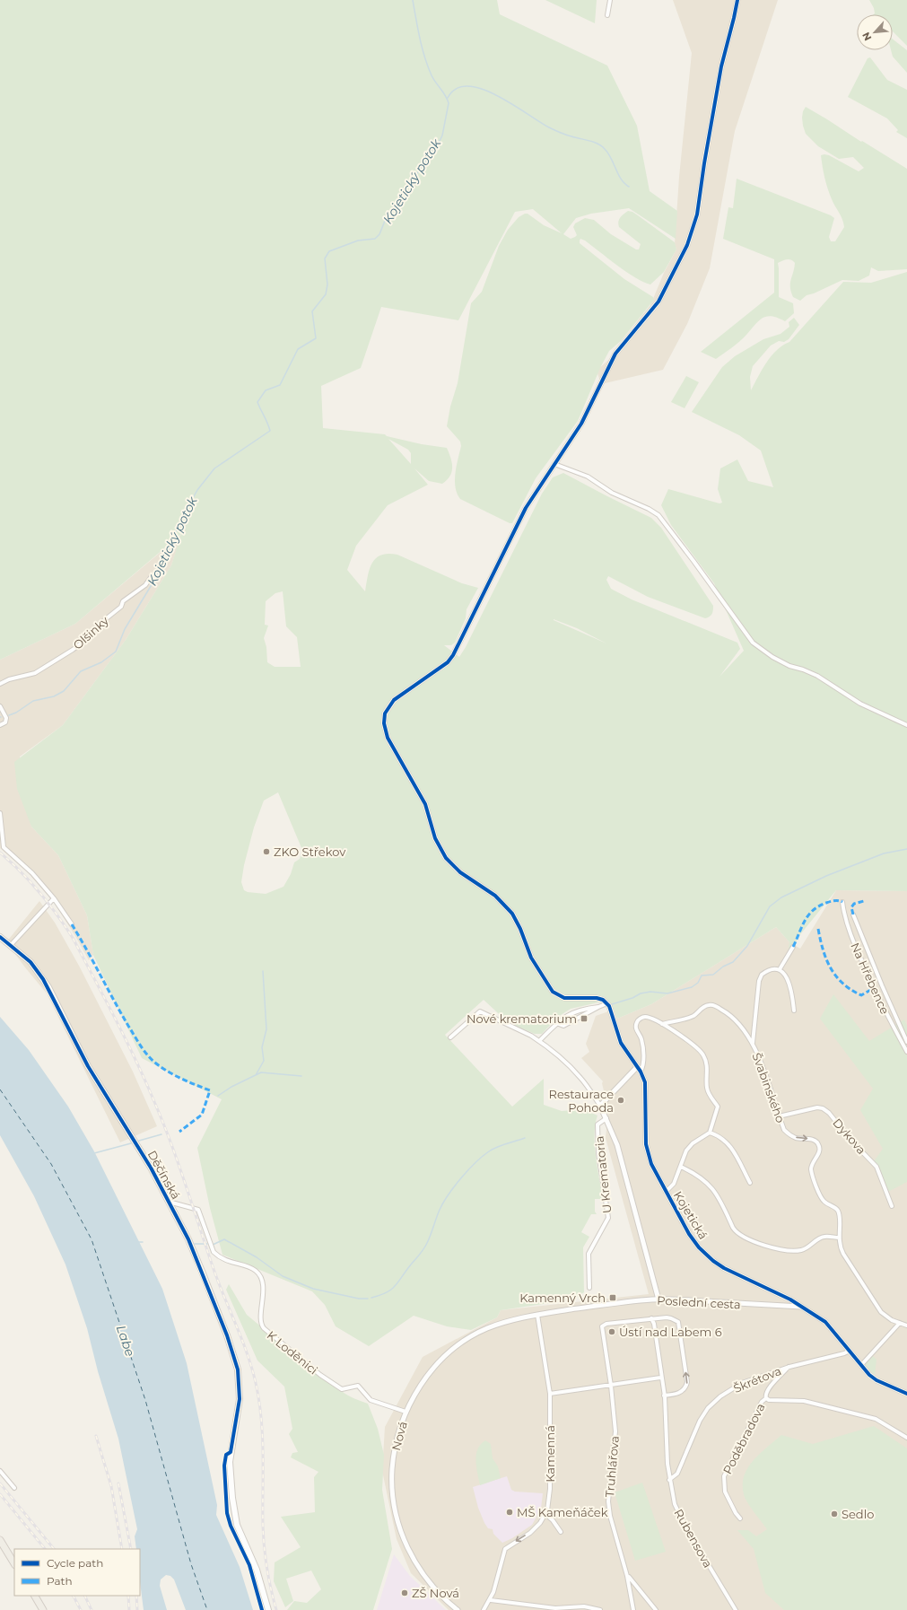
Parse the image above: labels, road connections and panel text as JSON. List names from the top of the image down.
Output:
{
  "streets": {
    "main road": ["Děčínská"],
    "street": [
      "Olšinky",
      "Na Hřebence",
      "Švabinského",
      "Dykova",
      "U Krematoria",
      "Kojetická",
      "Poslední cesta",
      "K Loděnici",
      "Škrétova",
      "Nová",
      "Poděbradova",
      "Kamenná",
      "Truhlářova",
      "Rubensova"
    ]
  },
  "crossings": [
    ["Švabinského", "Dykova"],
    ["Děčínská", "K Loděnici"],
    ["Kojetická", "Poslední cesta"],
    ["Kojetická", "Škrétova"],
    ["Poslední cesta", "Nová"],
    ["K Loděnici", "Nová"],
    ["Škrétova", "Poděbradova"],
    ["Škrétova", "Rubensova"],
    ["Truhlářova", "Rubensova"]
  ],
  "one_way": ["Kamenná"],
  "water": ["Kojetický potok", "Labe"],
  "places": {
    "other": [
      "ZKO Střekov",
      "Restaurace Pohoda",
      "Ústí nad Labem 6",
      "MŠ Kameňáček",
      "Sedlo",
      "ZŠ Nová"
    ],
    "transit": ["Nové krematorium", "Kamenný Vrch"]
  },
  "legend": ["Cycle path", "Path"],
  "north": "bottom left"
}
